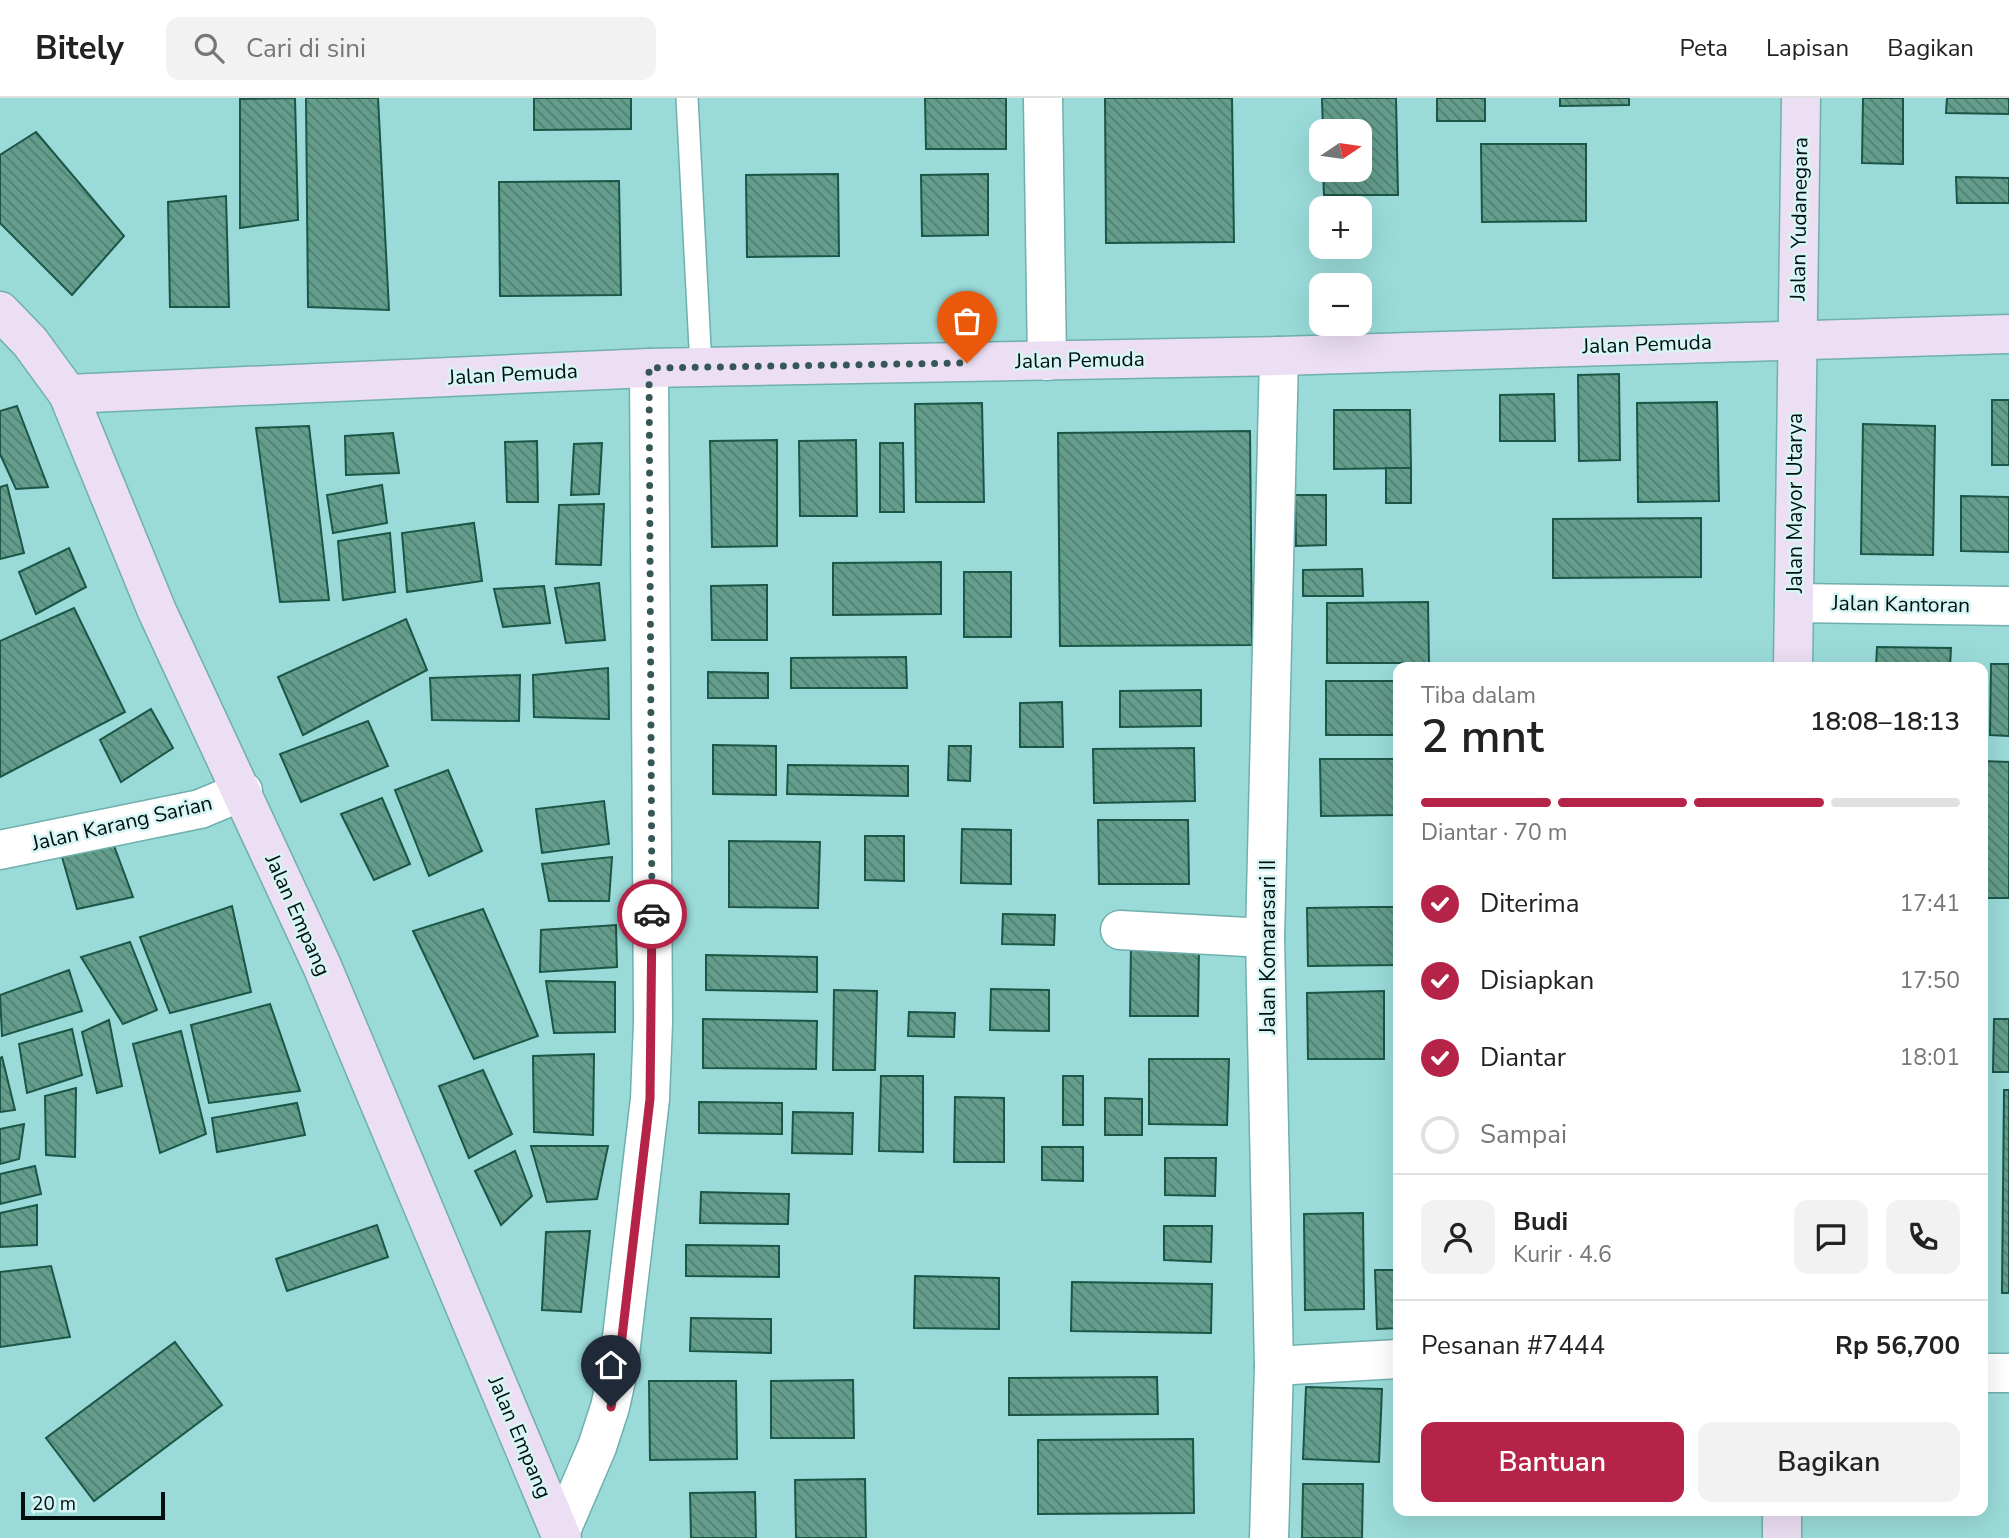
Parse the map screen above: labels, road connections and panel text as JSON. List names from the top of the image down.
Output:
{
  "streets": {
    "main road": [
      "Jalan Yudanegara",
      "Jalan Pemuda",
      "Jalan Mayor Utarya",
      "Jalan Empang"
    ],
    "street": ["Jalan Kantoran", "Jalan Karang Sarian", "Jalan Komarasari II"]
  },
  "crossings": [
    ["Jalan Yudanegara", "Jalan Pemuda"],
    ["Jalan Yudanegara", "Jalan Mayor Utarya"],
    ["Jalan Pemuda", "Jalan Mayor Utarya"],
    ["Jalan Pemuda", "Jalan Empang"],
    ["Jalan Pemuda", "Jalan Komarasari II"],
    ["Jalan Mayor Utarya", "Jalan Kantoran"],
    ["Jalan Karang Sarian", "Jalan Empang"]
  ],
  "scale_bar": "20 m",
  "north": "right",
  "page": {
    "header": "Bitely",
    "search": "Cari di sini",
    "nav": ["Peta", "Lapisan", "Bagikan"],
    "map_buttons": ["+", "−"],
    "heading": ["2 mnt", "Tiba dalam", "18:08–18:13"],
    "panel": [
      "Budi",
      "Kurir · 4.6",
      "Pesanan #7444",
      "Rp 56,700"
    ],
    "bar": "Diantar · 70 m",
    "list": [
      ["Diterima", "17:41"],
      ["Disiapkan", "17:50"],
      ["Diantar", "18:01"],
      "Sampai"
    ],
    "buttons": ["Bantuan", "Bagikan"],
    "scale": "20 m"
  }
}
